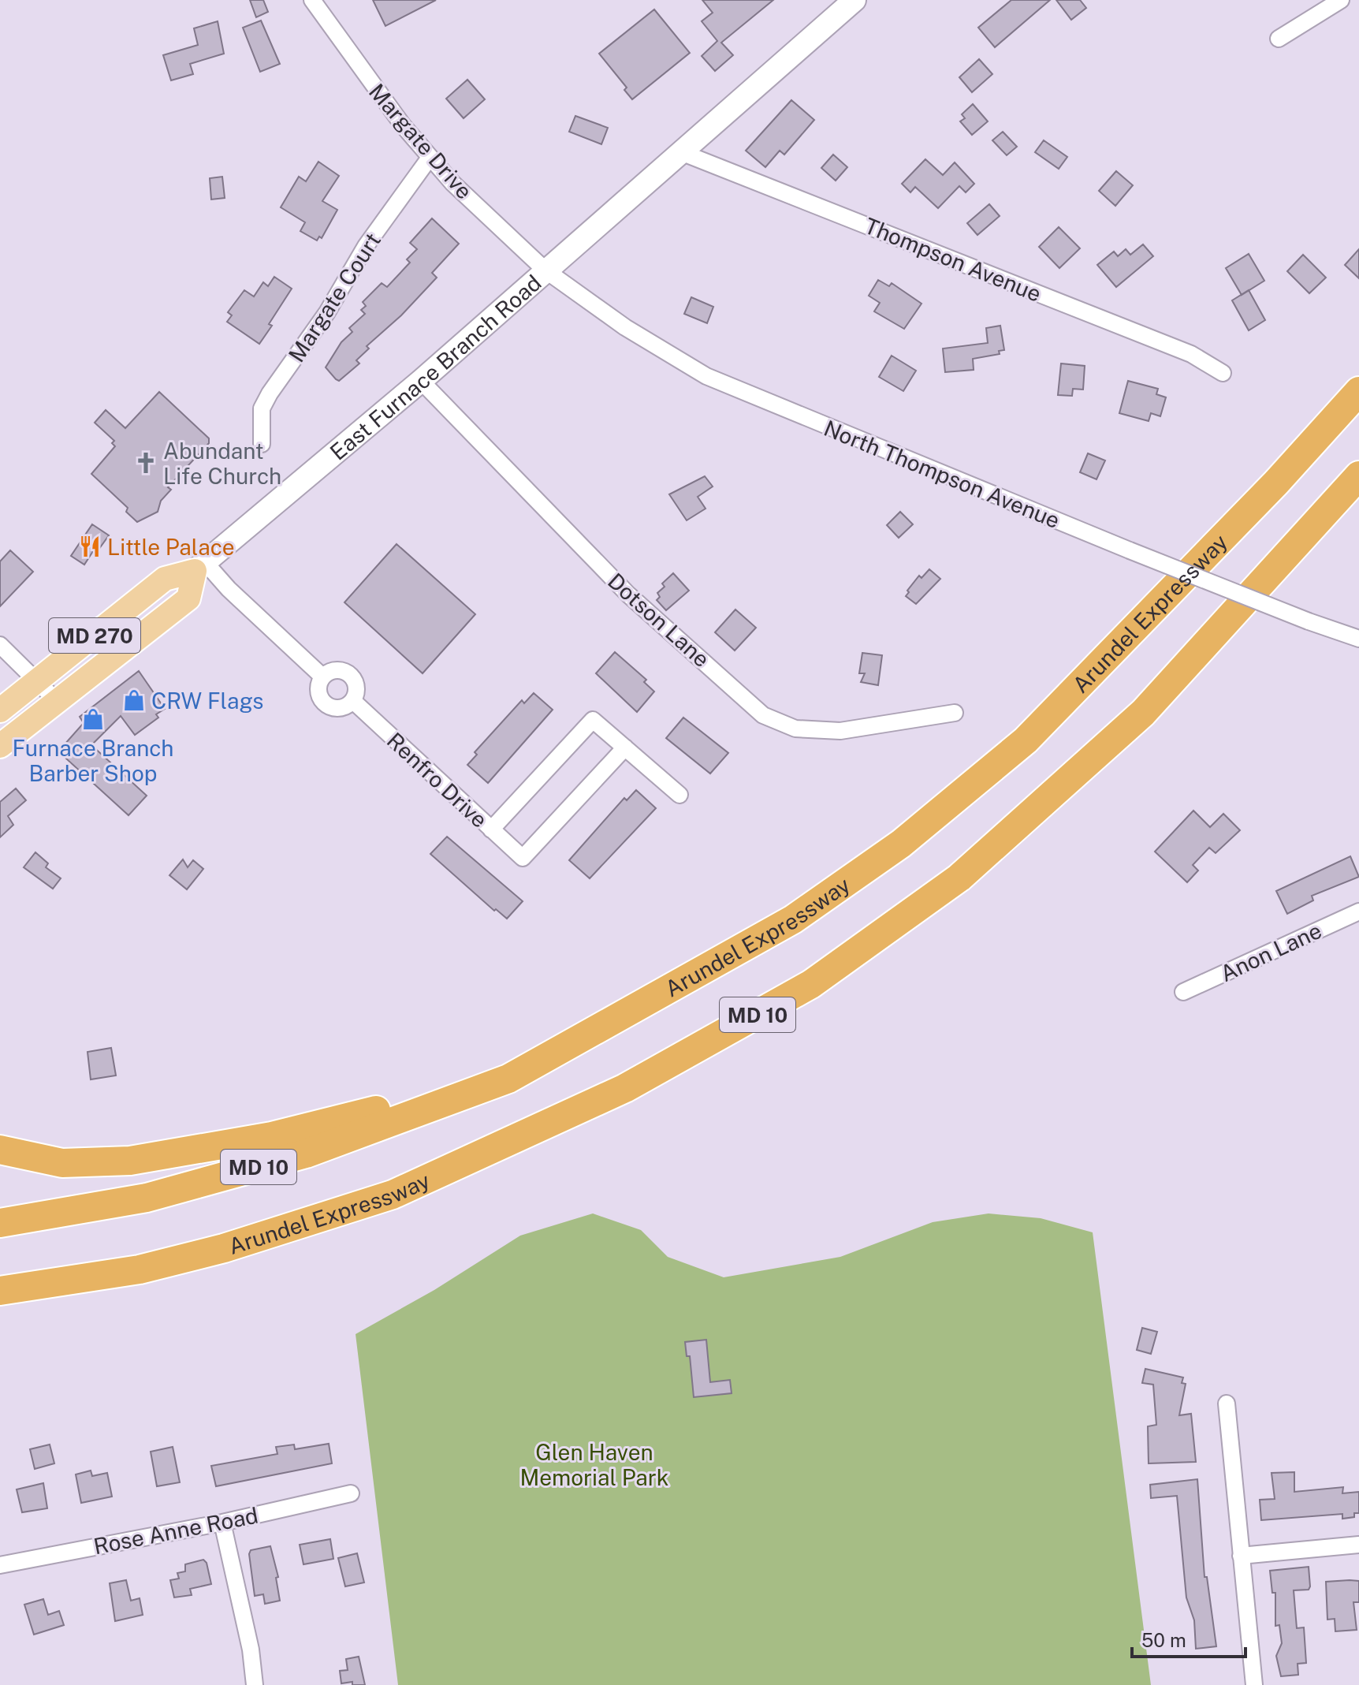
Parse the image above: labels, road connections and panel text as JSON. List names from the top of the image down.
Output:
{
  "streets": {
    "highway": ["Arundel Expressway", "MD 10"],
    "main road": ["East Furnace Branch Road", "MD 270"],
    "street": [
      "Margate Drive",
      "Thompson Avenue",
      "Margate Court",
      "North Thompson Avenue",
      "Dotson Lane",
      "Renfro Drive",
      "Anon Lane",
      "Rose Anne Road"
    ]
  },
  "crossings": [
    ["Margate Drive", "Margate Court"],
    ["Margate Drive", "East Furnace Branch Road"],
    ["Margate Drive", "North Thompson Avenue"],
    ["Thompson Avenue", "East Furnace Branch Road"],
    ["East Furnace Branch Road", "North Thompson Avenue"],
    ["East Furnace Branch Road", "Dotson Lane"],
    ["East Furnace Branch Road", "MD 270"]
  ],
  "parks": ["Glen Haven Memorial Park"],
  "places": {
    "church": ["Abundant Life Church"],
    "restaurant": ["Little Palace"],
    "shop": ["CRW Flags", "Furnace Branch Barber Shop"]
  },
  "scale_bar": "50 m"
}
